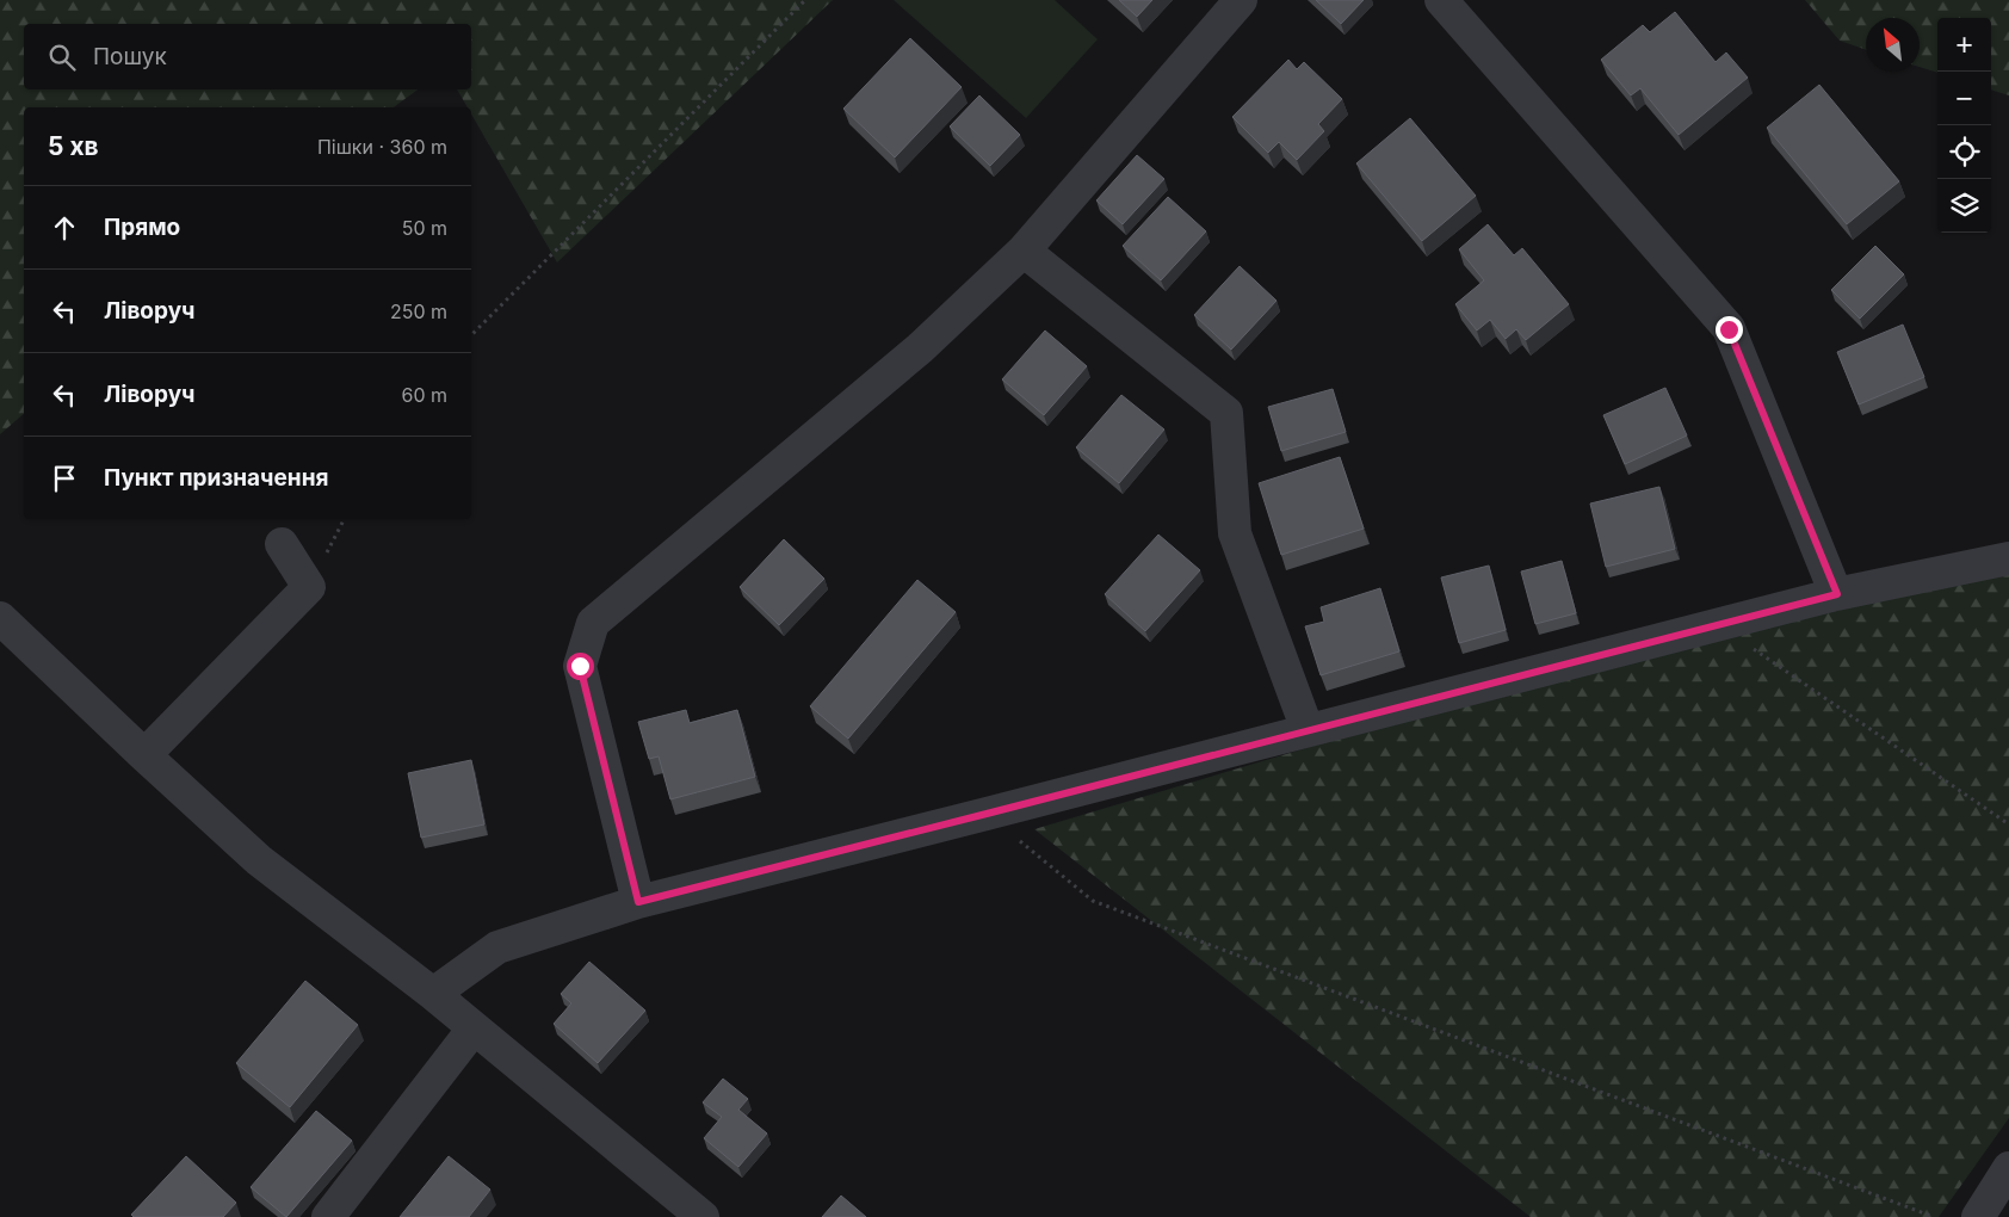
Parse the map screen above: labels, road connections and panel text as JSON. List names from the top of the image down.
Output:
{
  "north": "top left",
  "page": {
    "map_buttons": ["+", "−"],
    "search": "Пошук",
    "heading": ["5 хв", "Пішки · 360 m"],
    "list": [
      ["Прямо", "50 m"],
      ["Ліворуч", "250 m"],
      ["Ліворуч", "60 m"],
      "Пункт призначення"
    ]
  }
}
